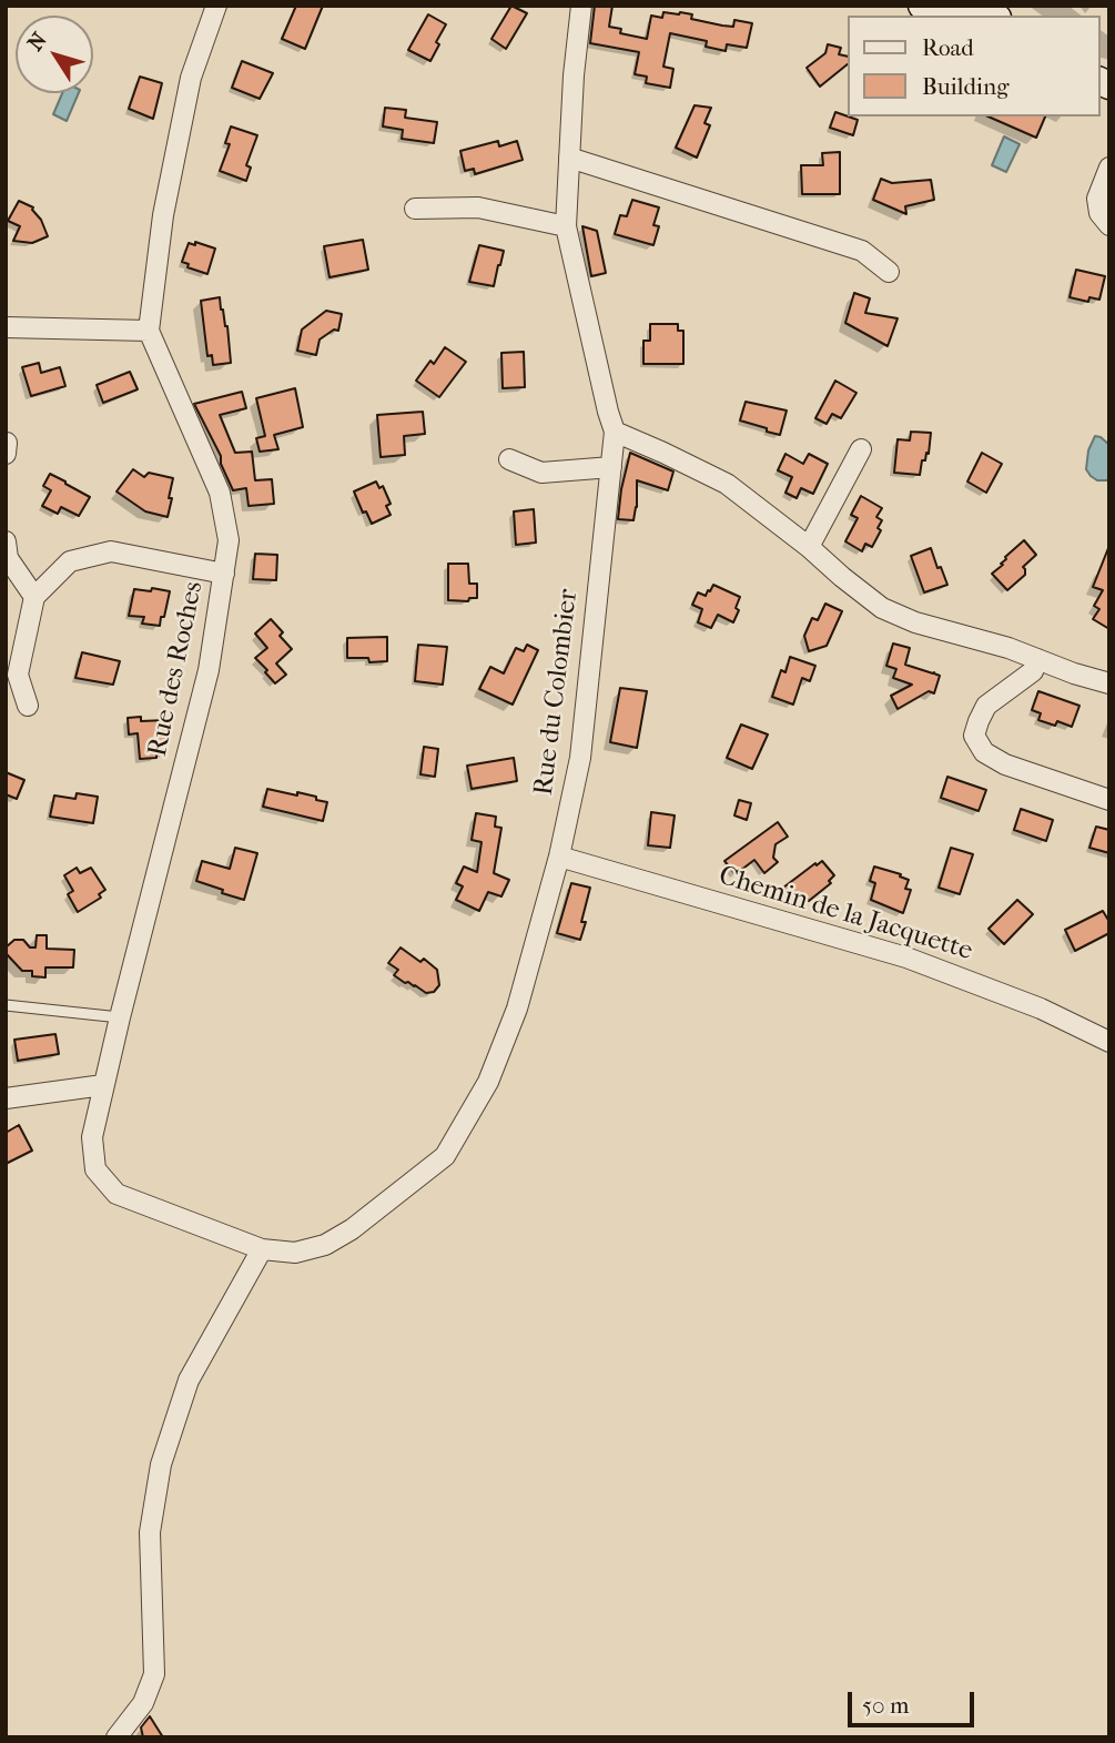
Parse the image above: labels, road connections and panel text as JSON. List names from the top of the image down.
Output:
{
  "streets": {
    "street": ["Rue des Roches", "Rue du Colombier", "Chemin de la Jacquette"]
  },
  "crossings": [
    ["Rue des Roches", "Rue du Colombier"],
    ["Rue du Colombier", "Chemin de la Jacquette"]
  ],
  "legend": ["Road", "Building"],
  "scale_bar": "50 m",
  "north": "top left"
}
